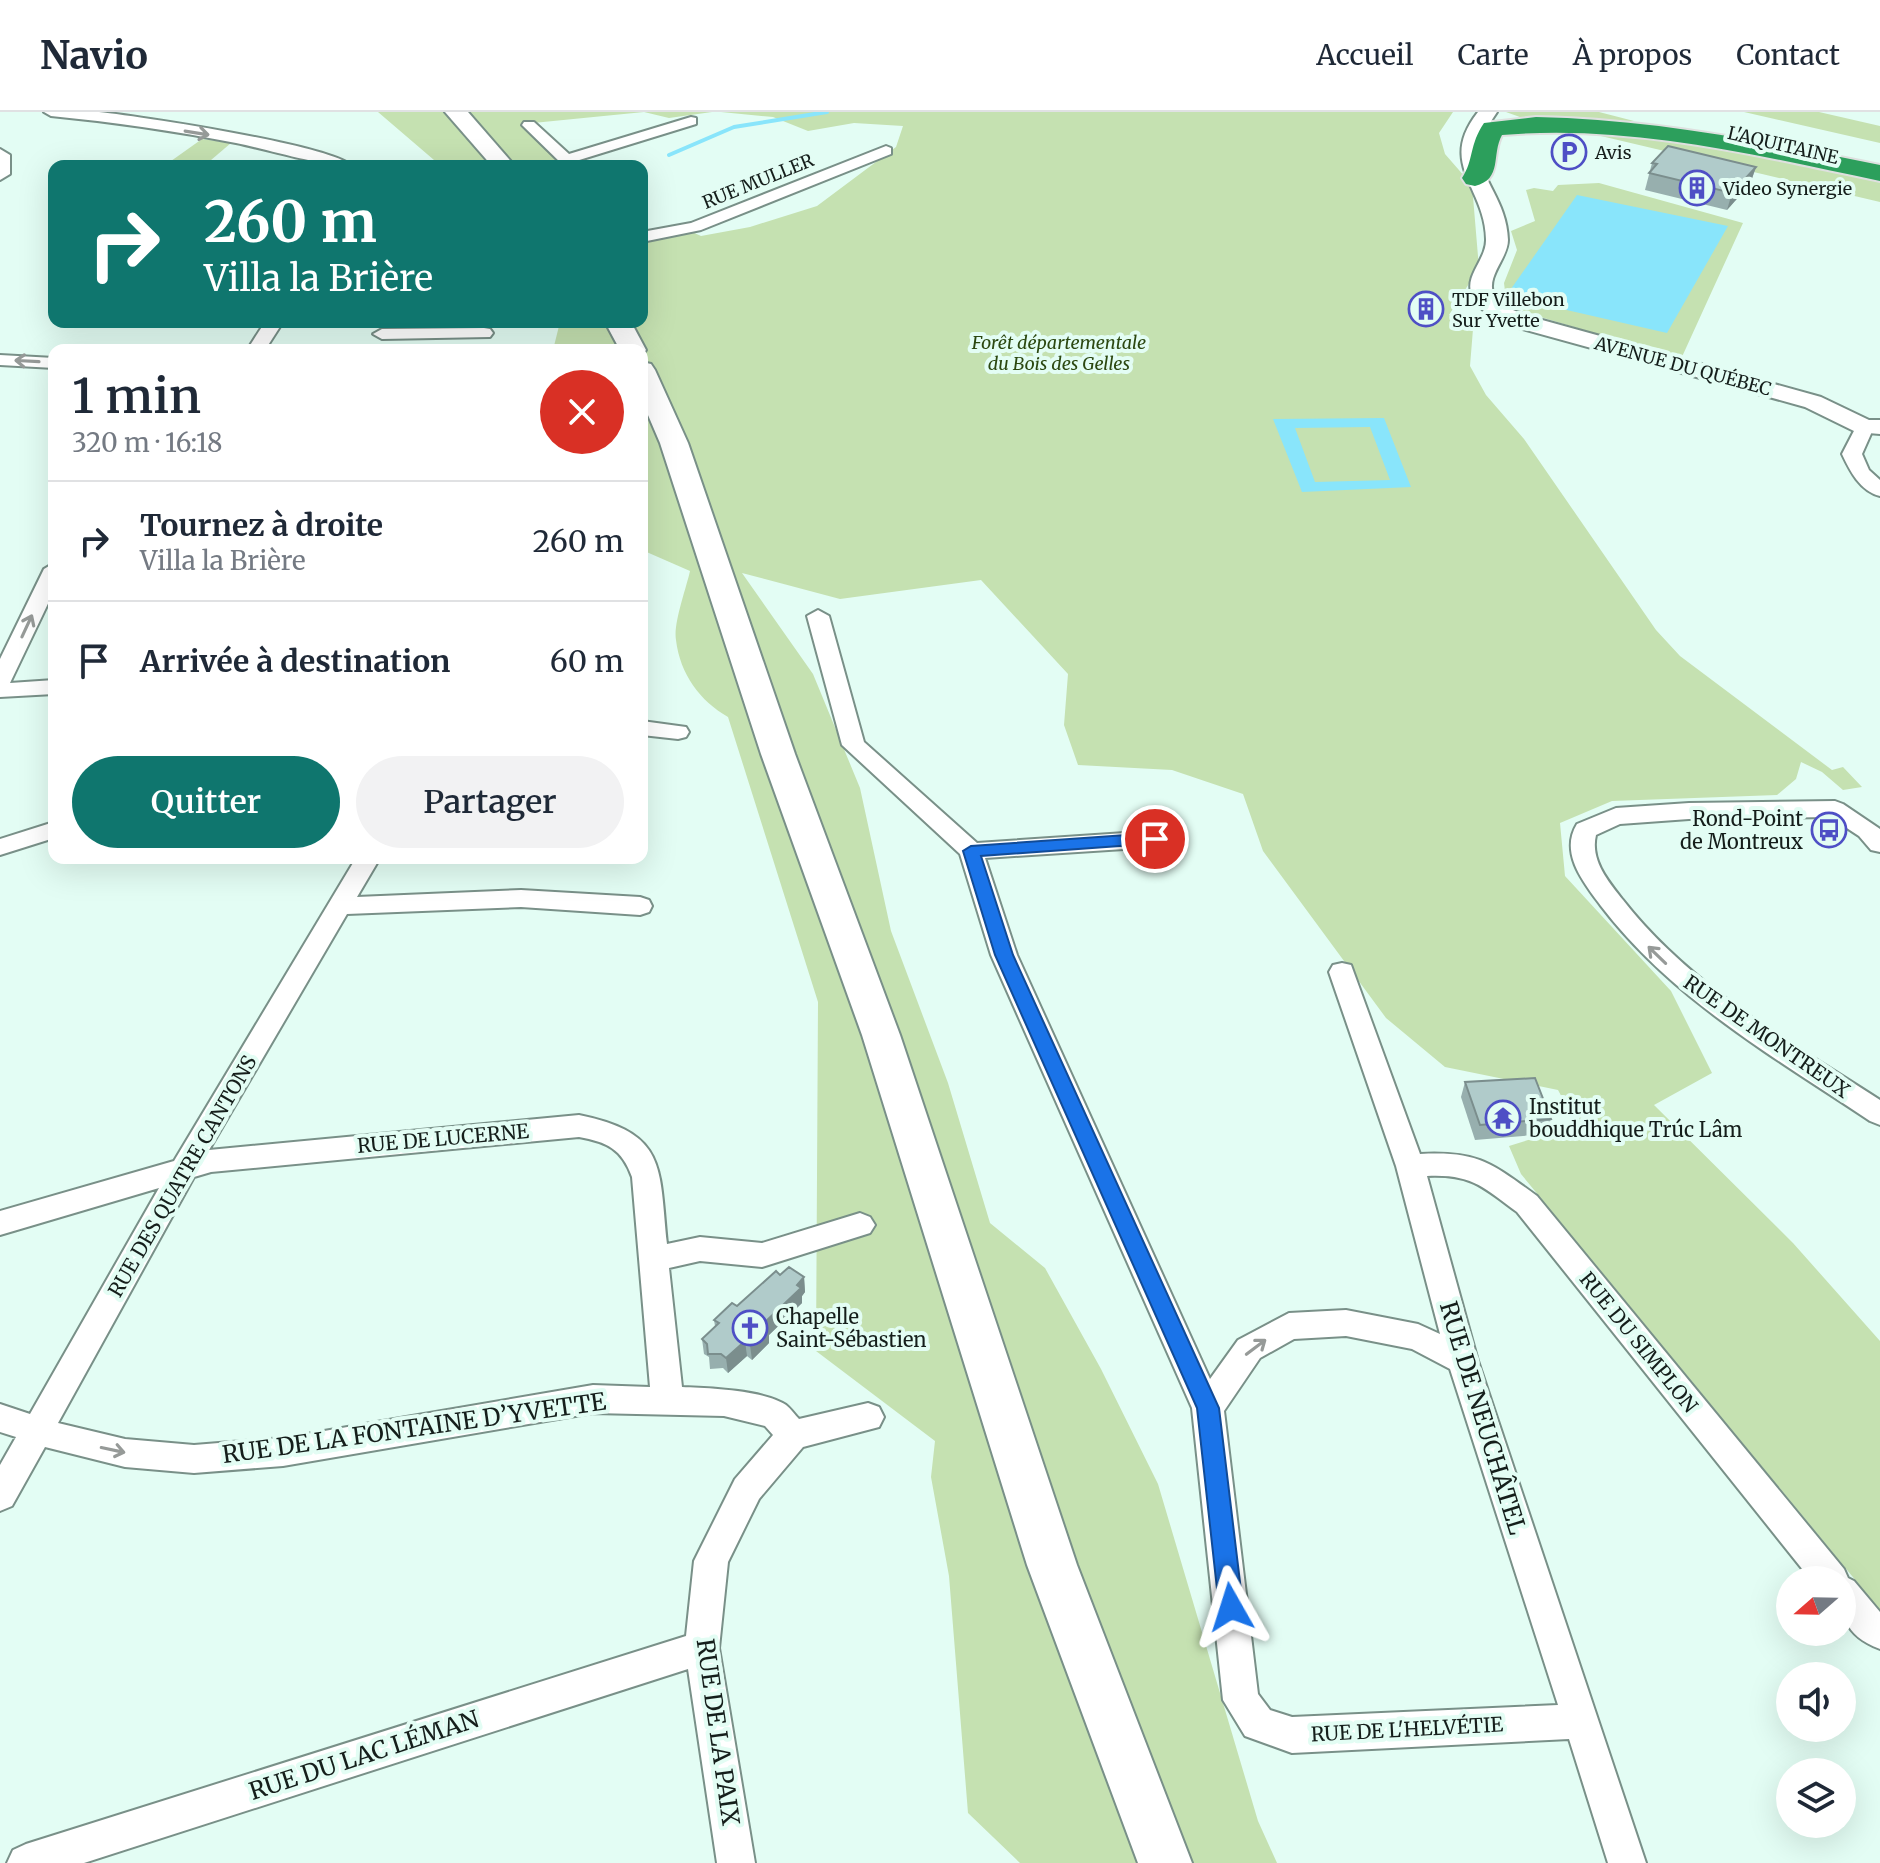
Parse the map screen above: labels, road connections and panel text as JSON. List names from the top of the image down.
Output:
{
  "streets": {
    "highway": ["L'AQUITAINE"],
    "street": [
      "RUE MULLER",
      "AVENUE DU QUÉBEC",
      "RUE DE MONTREUX",
      "RUE DE LUCERNE",
      "RUE DES QUATRE CANTONS",
      "RUE DU SIMPLON",
      "RUE DE NEUCHÂTEL",
      "RUE DE LA FONTAINE D’YVETTE",
      "RUE DE L'HELVÉTIE",
      "RUE DE LA PAIX",
      "RUE DU LAC LÉMAN"
    ]
  },
  "crossings": [
    ["RUE DE LUCERNE", "RUE DES QUATRE CANTONS"],
    ["RUE DE LUCERNE", "RUE DE LA FONTAINE D’YVETTE"],
    ["RUE DES QUATRE CANTONS", "RUE DE LA FONTAINE D’YVETTE"],
    ["RUE DU SIMPLON", "RUE DE NEUCHÂTEL"],
    ["RUE DE NEUCHÂTEL", "RUE DE L'HELVÉTIE"],
    ["RUE DE LA FONTAINE D’YVETTE", "RUE DE LA PAIX"],
    ["RUE DE LA PAIX", "RUE DU LAC LÉMAN"]
  ],
  "one_way": ["RUE DE LA FONTAINE D’YVETTE"],
  "parks": ["Forêt départementale du Bois des Gelles"],
  "places": {
    "parking": ["Avis"],
    "building": ["Video Synergie", "TDF Villebon Sur Yvette"],
    "bus stop": ["Rond-Point de Montreux"],
    "temple": ["Institut bouddhique Trúc Lâm"],
    "church": ["Chapelle Saint-Sébastien"]
  },
  "north": "left",
  "page": {
    "header": "Navio",
    "nav": [
      "Accueil",
      "Carte",
      "À propos",
      "Contact"
    ],
    "turn": ["260 m", "Villa la Brière"],
    "heading": ["1 min", "320 m · 16:18"],
    "list": [
      {
        "name": "Tournez à droite",
        "note": "Villa la Brière",
        "value": "260 m"
      },
      {
        "name": "Arrivée à destination",
        "value": "60 m"
      }
    ],
    "buttons": ["Quitter", "Partager"]
  }
}
